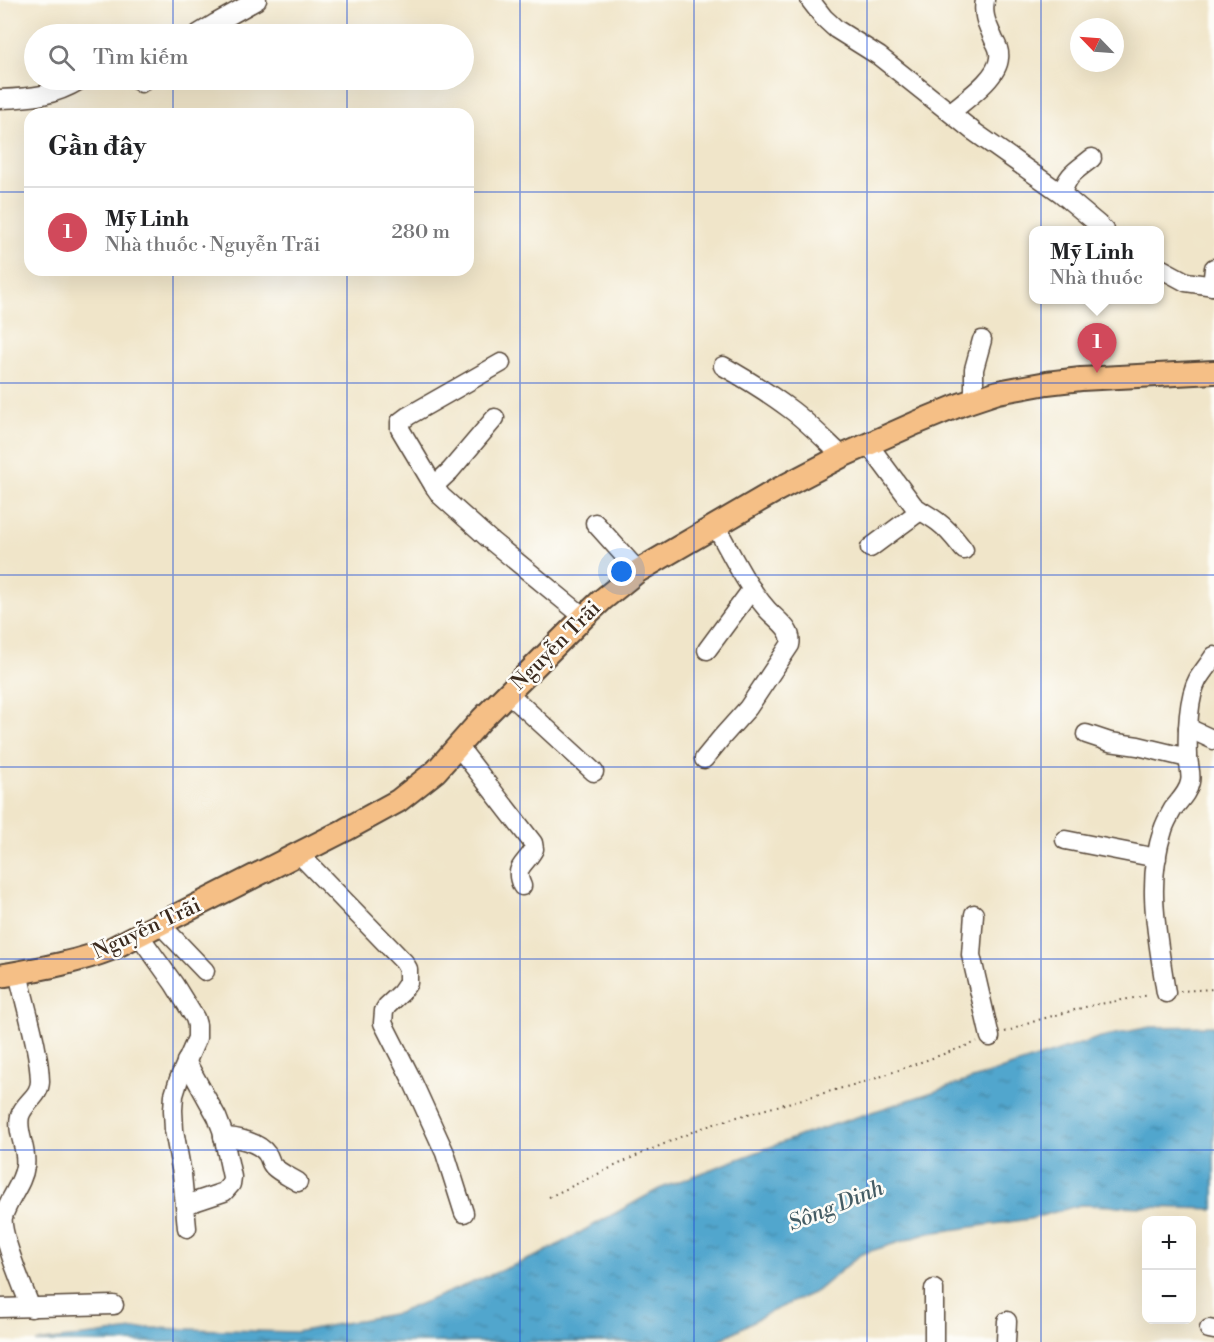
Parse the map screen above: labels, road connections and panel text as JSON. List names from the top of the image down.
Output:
{
  "streets": {
    "main road": ["Nguyễn Trãi"]
  },
  "water": ["Sông Dinh"],
  "north": "top left",
  "page": {
    "search": "Tìm kiếm",
    "heading": "Gần đây",
    "list": [
      {
        "mark": "1",
        "name": "Mỹ Linh",
        "note": "Nhà thuốc · Nguyễn Trãi",
        "value": "280 m"
      }
    ],
    "popup": ["Mỹ Linh", "Nhà thuốc"],
    "pins": "1",
    "map_buttons": ["+", "−"]
  }
}
